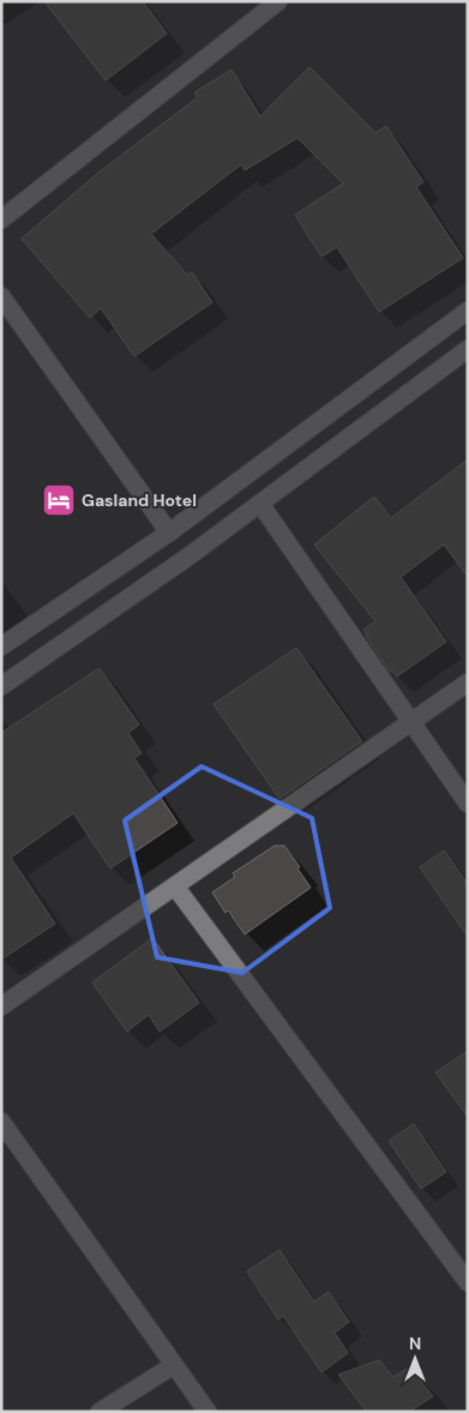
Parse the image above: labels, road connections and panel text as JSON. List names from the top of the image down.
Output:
{
  "places": {
    "hotel": ["Gasland Hotel"]
  },
  "north": "top"
}
